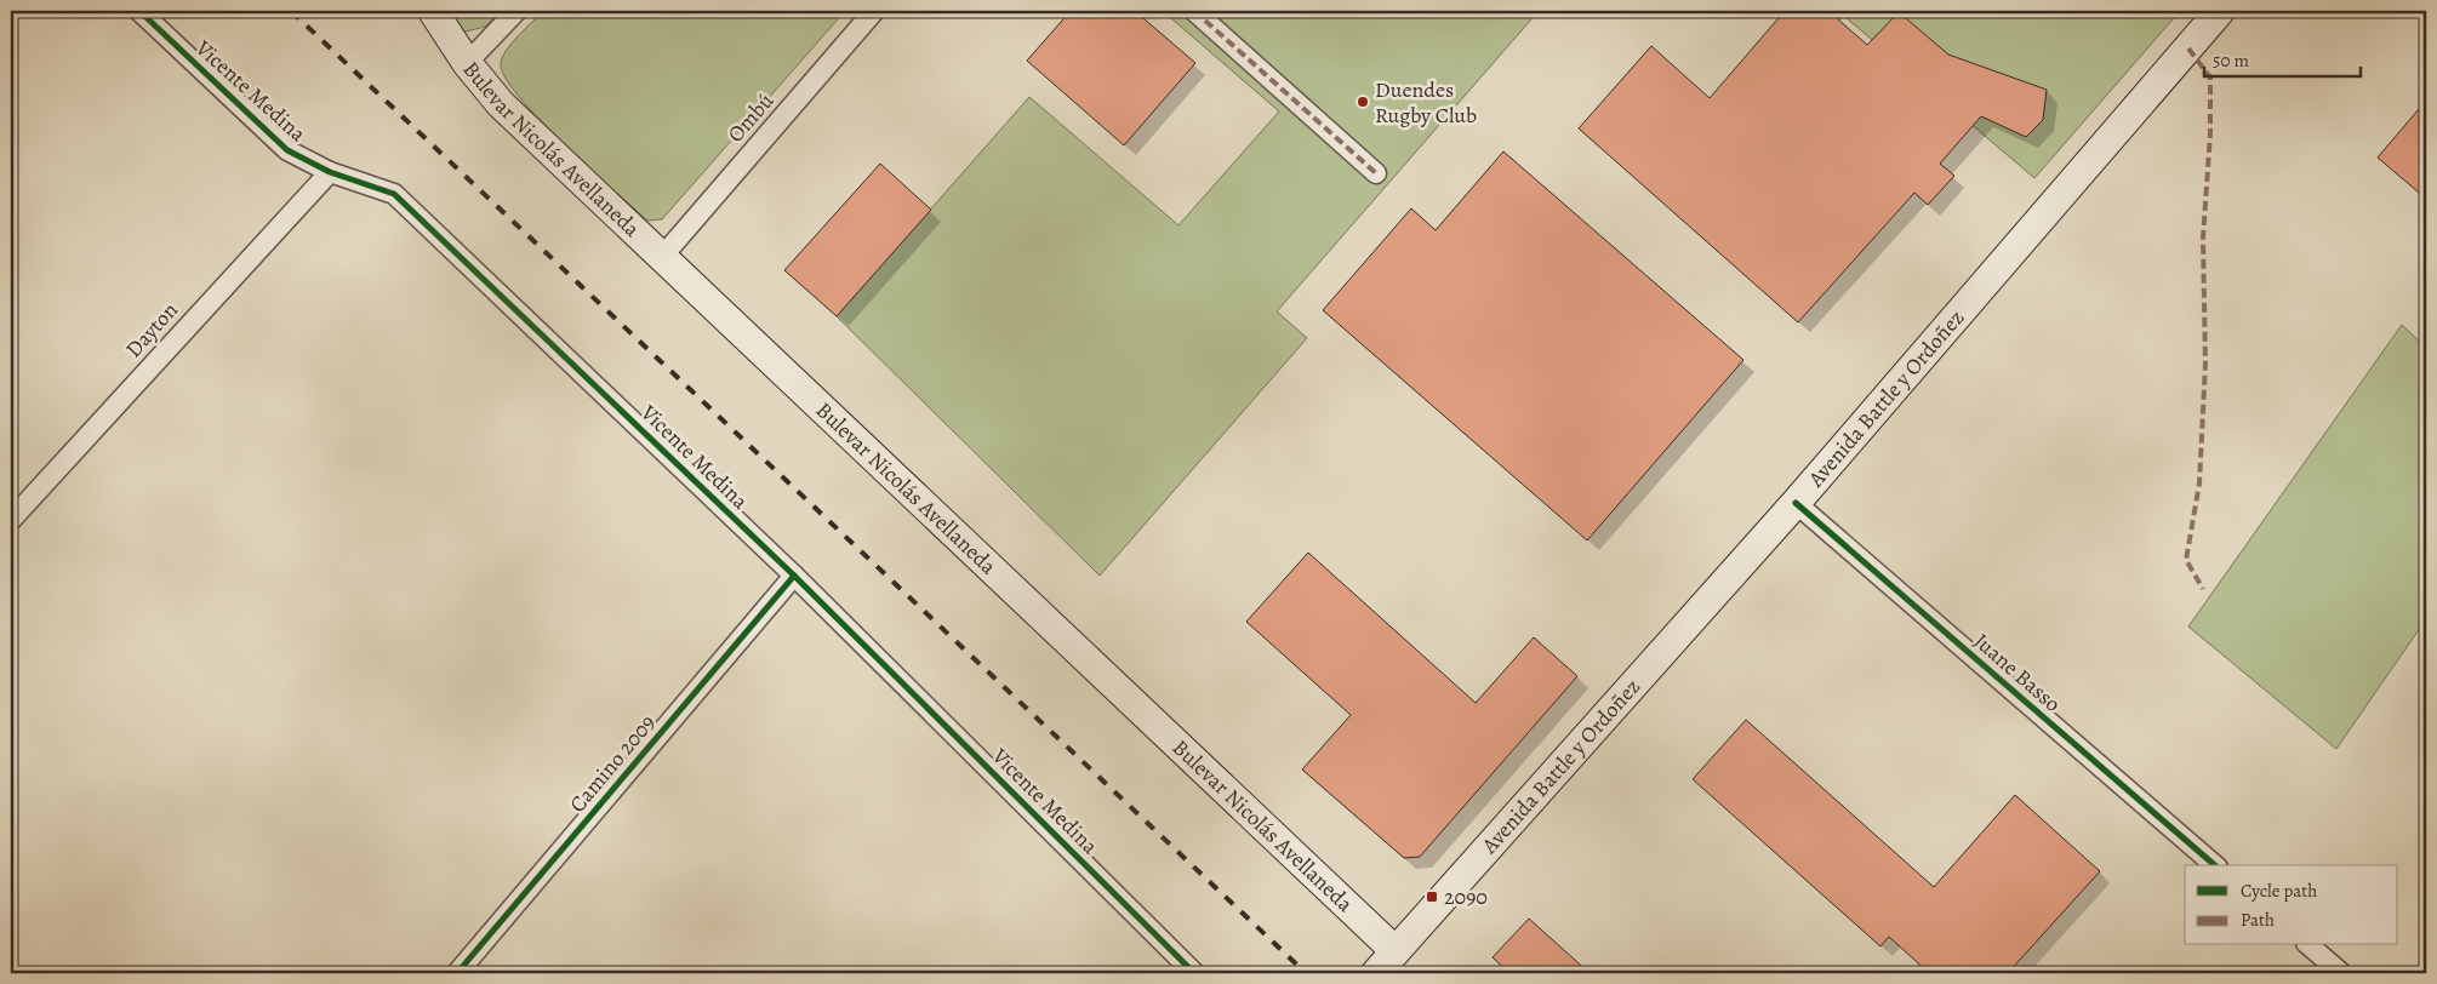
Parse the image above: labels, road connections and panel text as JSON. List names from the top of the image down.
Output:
{
  "streets": {
    "main road": ["Bulevar Nicolás Avellaneda", "Avenida Battle y Ordoñez"],
    "street": [
      "Vicente Medina",
      "Ombú",
      "Dayton",
      "Juane Basso",
      "Camino 2009"
    ]
  },
  "crossings": [
    ["Vicente Medina", "Dayton"],
    ["Vicente Medina", "Camino 2009"],
    ["Ombú", "Bulevar Nicolás Avellaneda"],
    ["Bulevar Nicolás Avellaneda", "Avenida Battle y Ordoñez"],
    ["Avenida Battle y Ordoñez", "Juane Basso"]
  ],
  "places": {
    "other": ["Duendes Rugby Club"],
    "transit": ["2090"]
  },
  "legend": ["Cycle path", "Path"],
  "scale_bar": "50 m"
}
